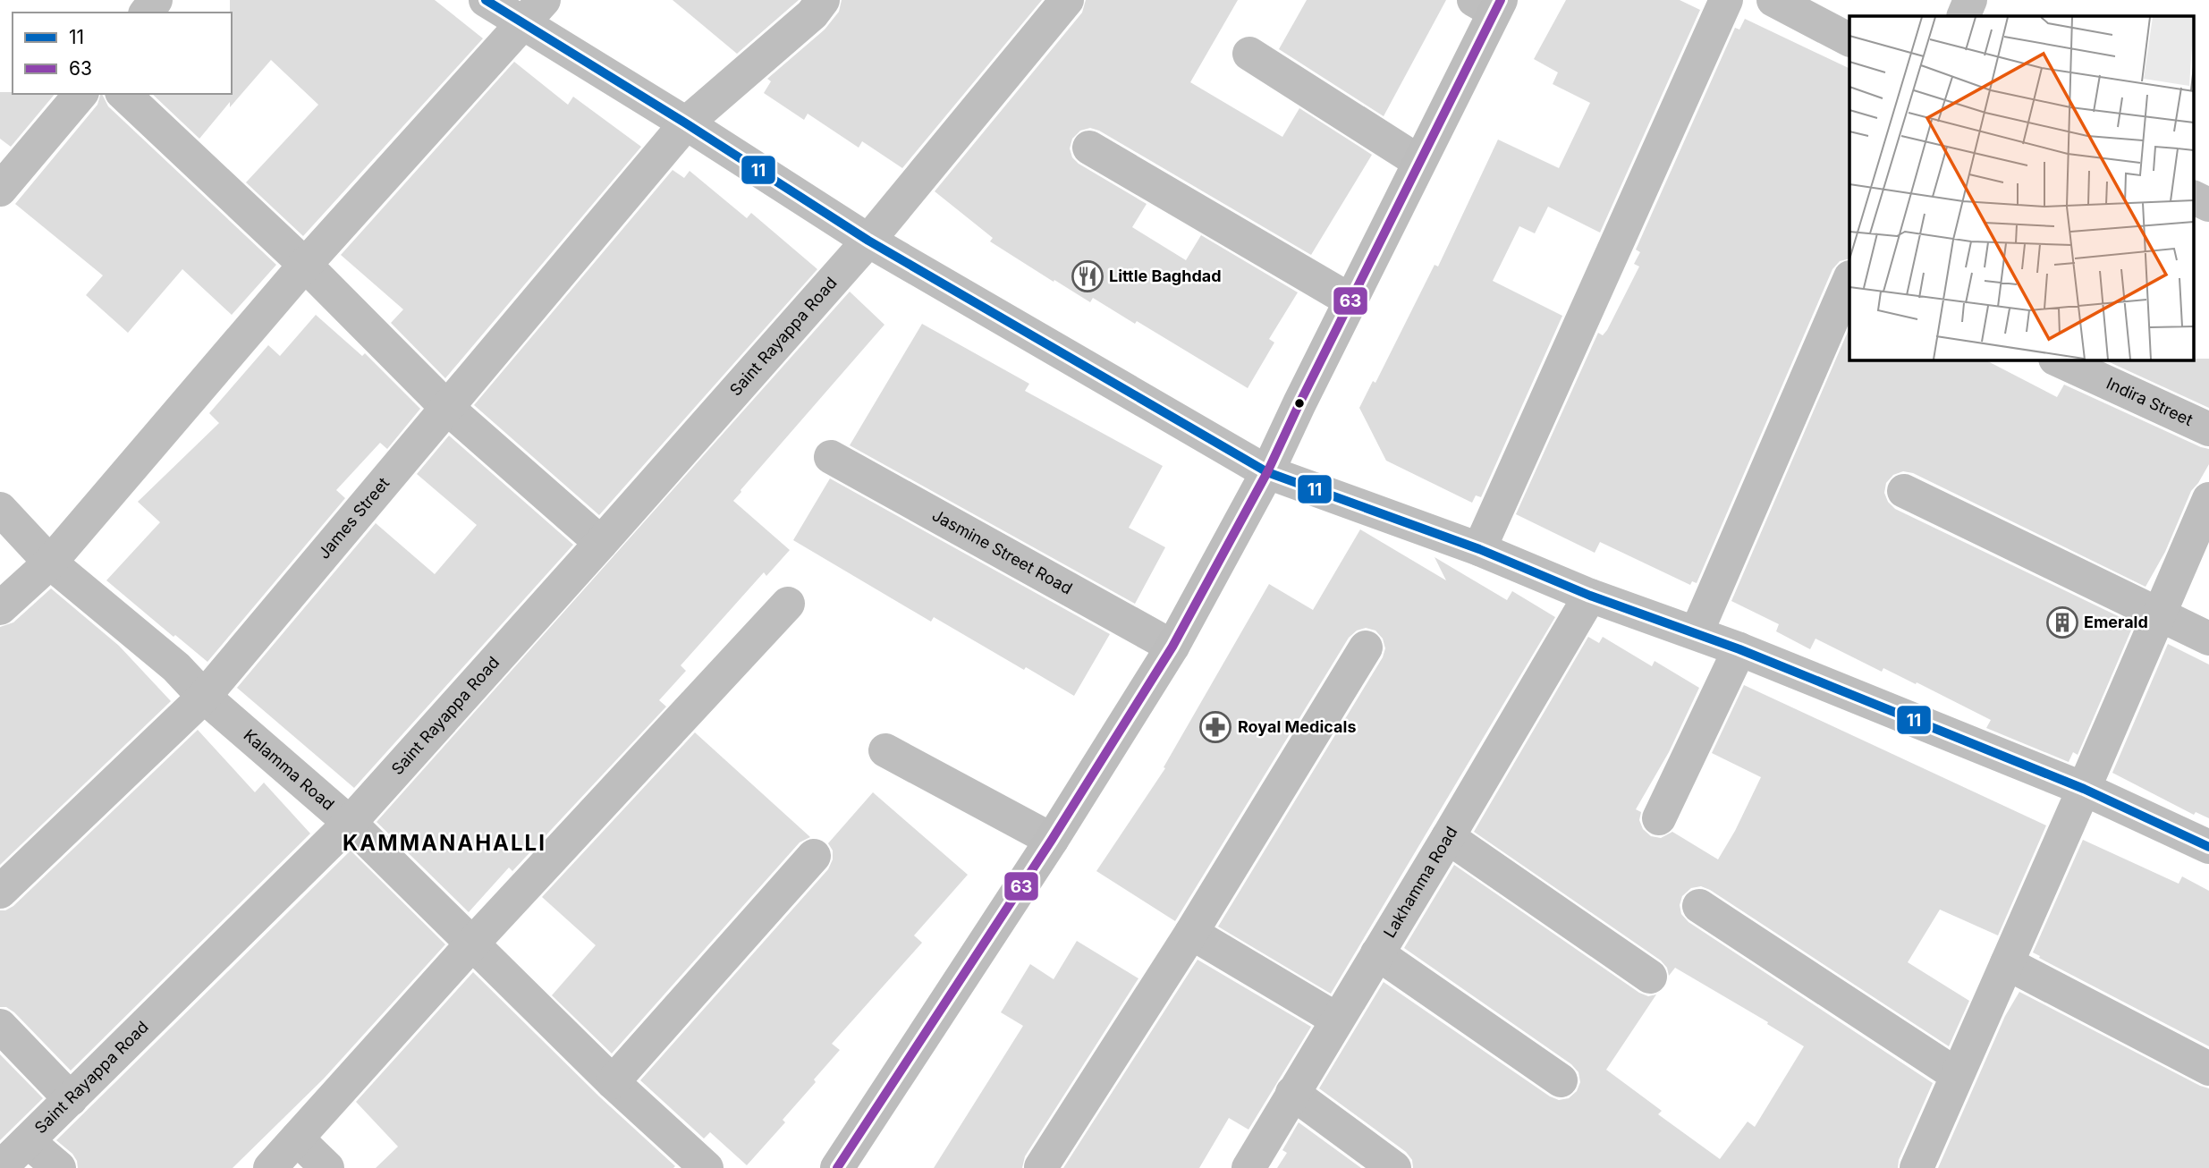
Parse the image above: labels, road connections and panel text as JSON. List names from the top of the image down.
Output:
{
  "streets": {
    "street": [
      "Saint Rayappa Road",
      "Indira Street",
      "James Street",
      "Jasmine Street Road",
      "Kalamma Road",
      "Lakhamma Road"
    ]
  },
  "crossings": [
    ["Saint Rayappa Road", "Kalamma Road"],
    ["James Street", "Kalamma Road"]
  ],
  "districts": ["KAMMANAHALLI"],
  "places": {
    "restaurant": ["Little Baghdad"],
    "building": ["Emerald"],
    "pharmacy": ["Royal Medicals"]
  },
  "lines": ["transit line 11", "transit line 63"],
  "legend": ["11", "63"]
}
